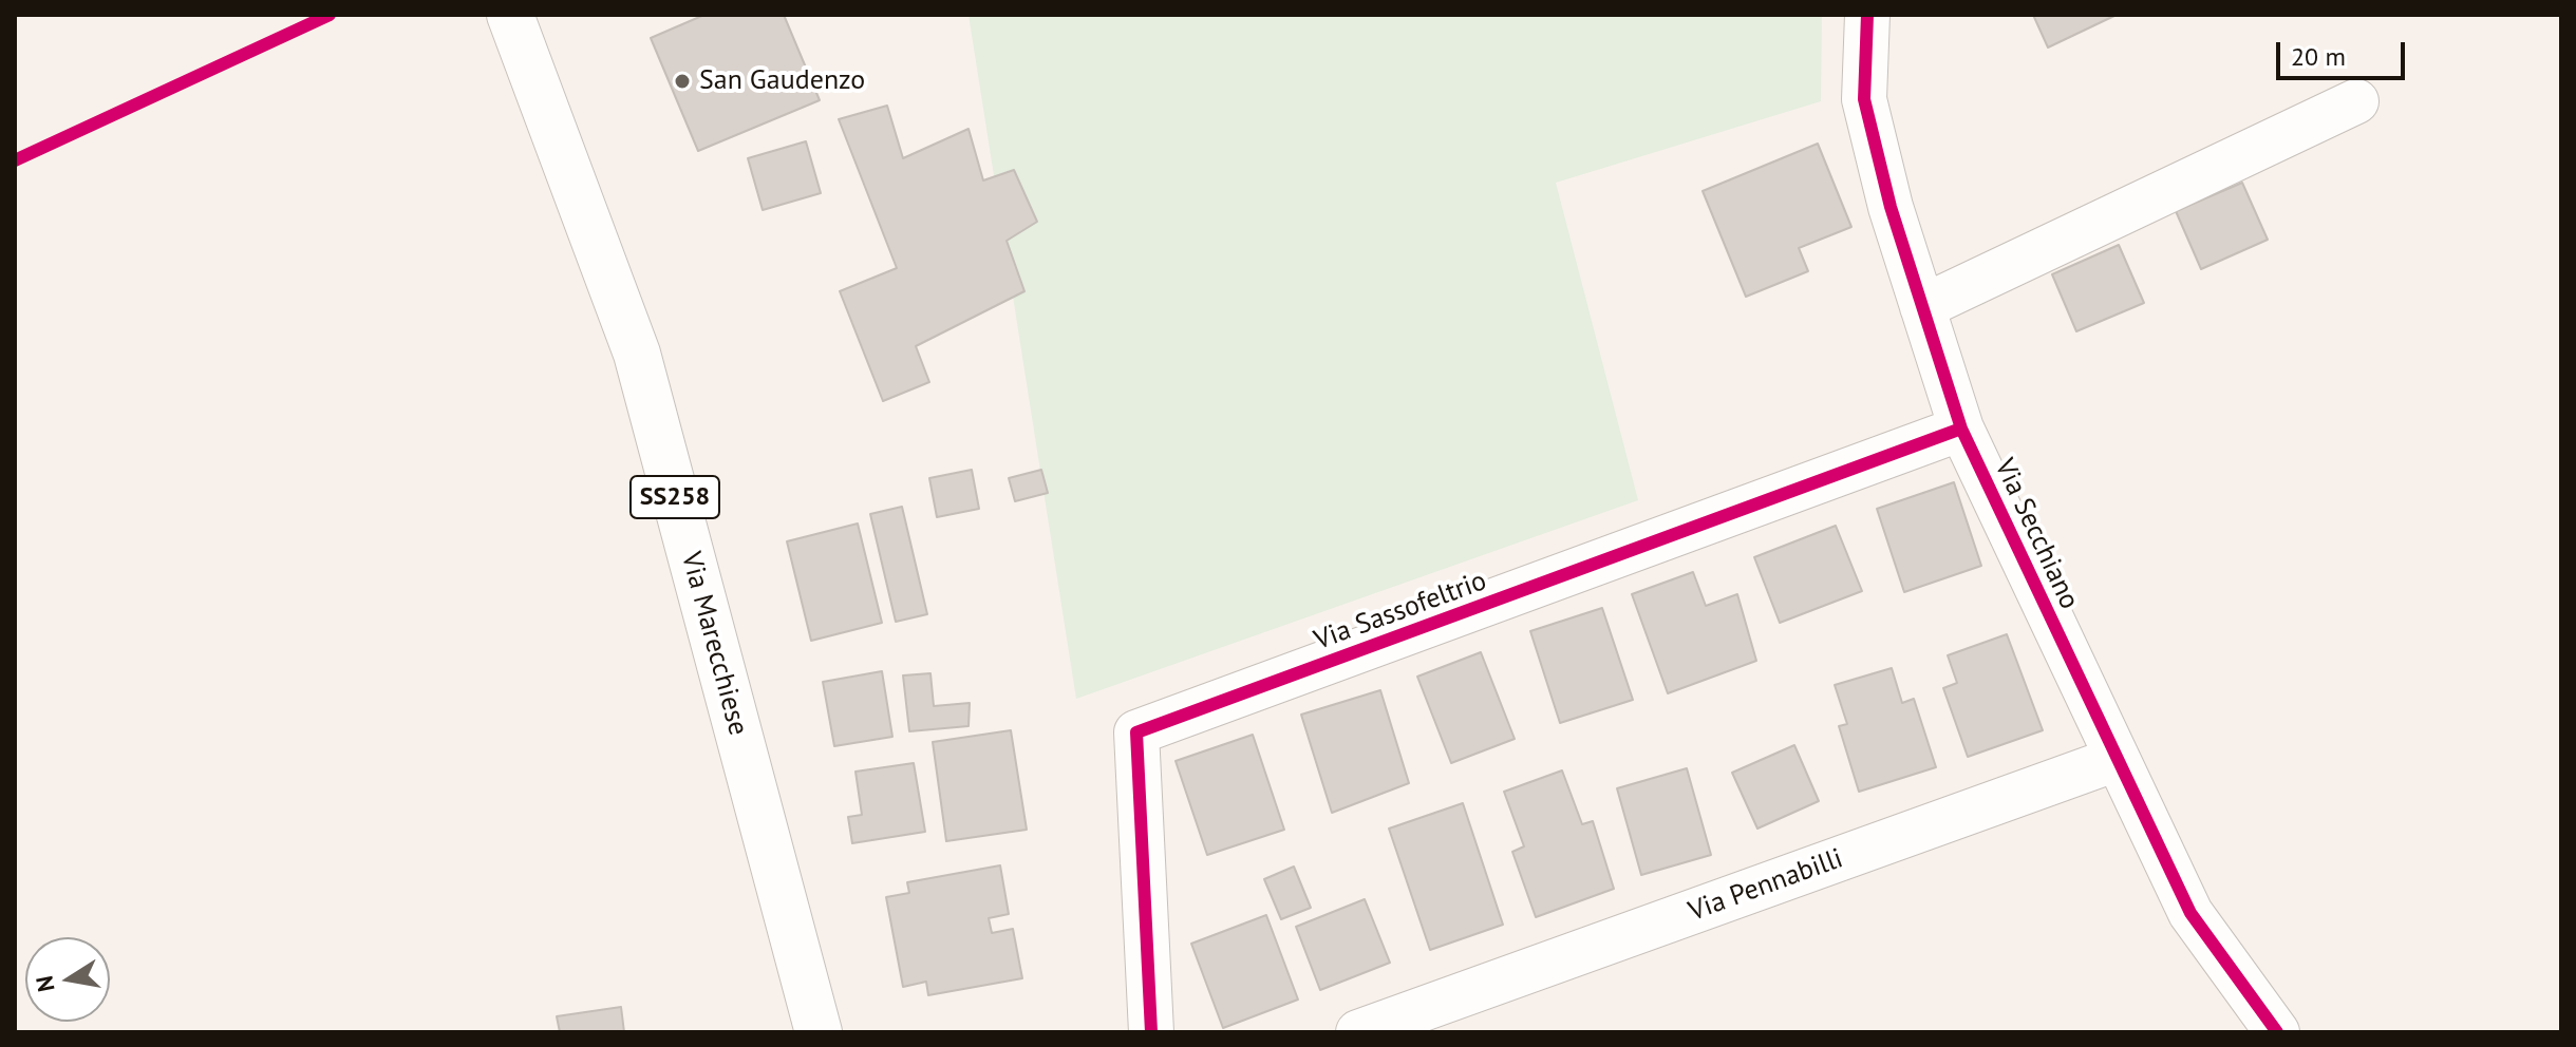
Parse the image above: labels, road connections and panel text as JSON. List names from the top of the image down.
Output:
{
  "streets": {
    "main road": ["SS258", "Via Marecchiese"],
    "street": ["Via Secchiano", "Via Sassofeltrio", "Via Pennabilli"]
  },
  "crossings": [
    ["Via Secchiano", "Via Sassofeltrio"],
    ["Via Secchiano", "Via Pennabilli"]
  ],
  "places": ["San Gaudenzo"],
  "scale_bar": "20 m",
  "north": "left"
}
